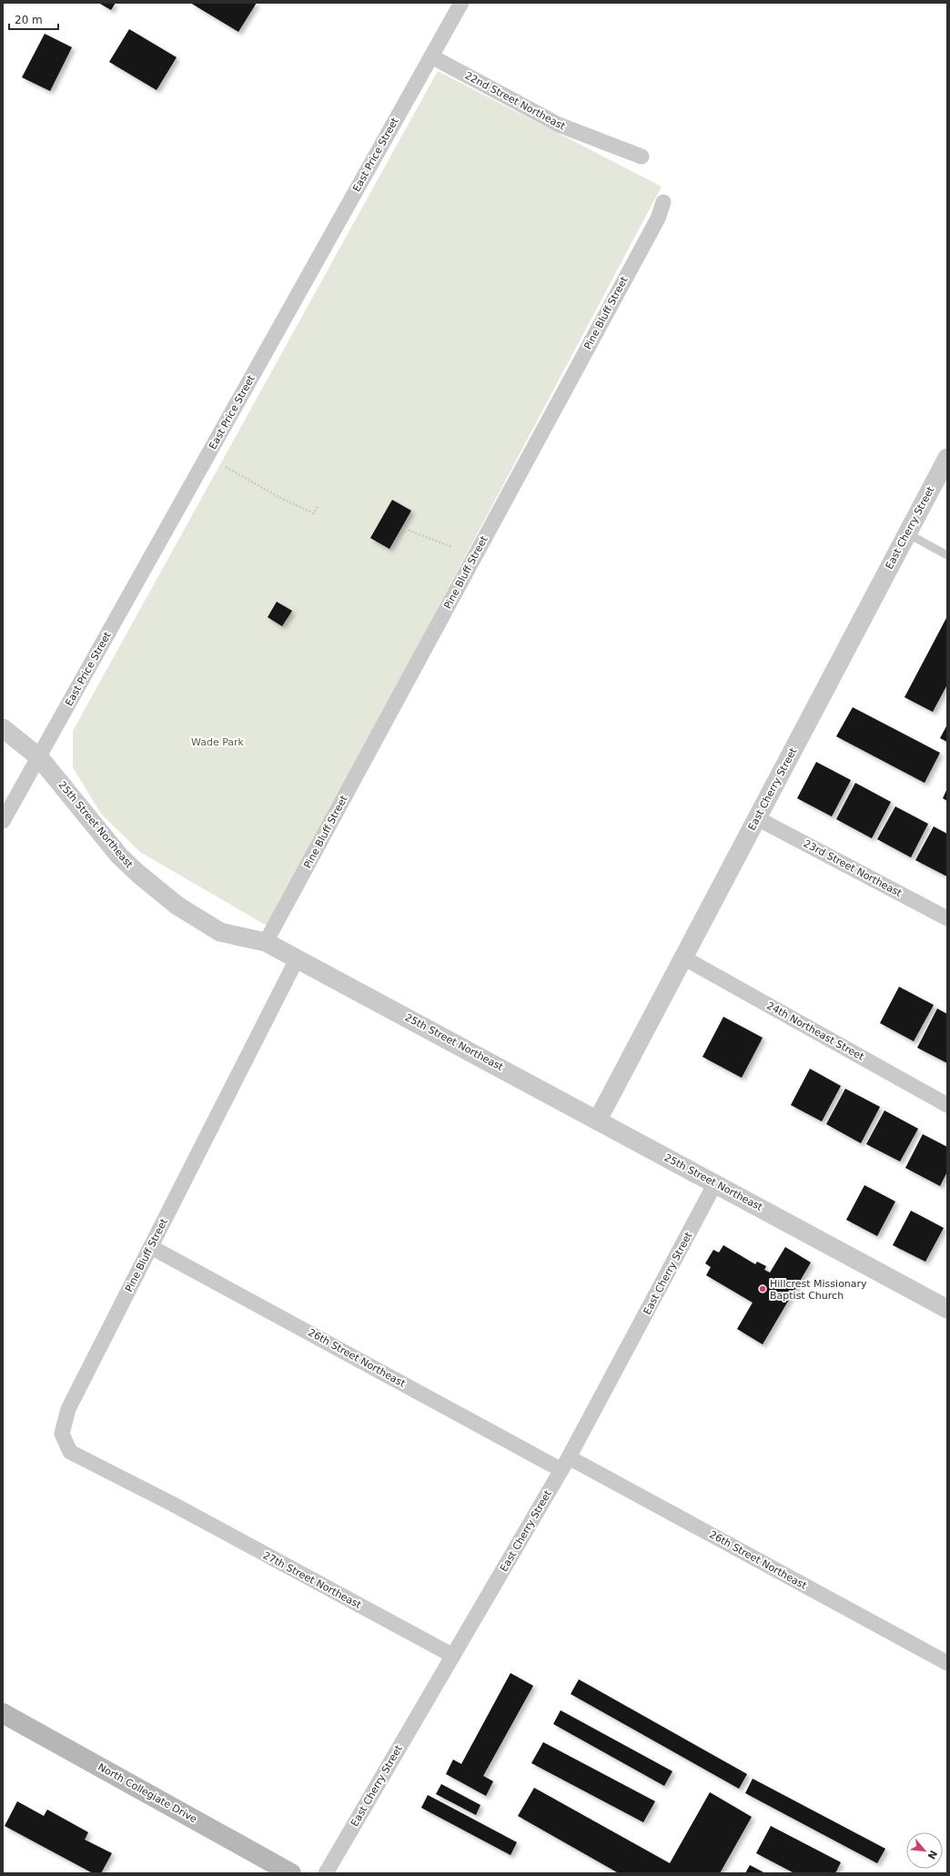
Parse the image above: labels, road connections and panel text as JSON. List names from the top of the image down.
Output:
{
  "streets": {
    "main road": ["North Collegiate Drive"],
    "street": [
      "22nd Street Northeast",
      "East Price Street",
      "Pine Bluff Street",
      "East Cherry Street",
      "25th Street Northeast",
      "23rd Street Northeast",
      "24th Northeast Street",
      "26th Street Northeast",
      "27th Street Northeast"
    ]
  },
  "crossings": [
    ["22nd Street Northeast", "East Price Street"],
    ["East Price Street", "25th Street Northeast"],
    ["Pine Bluff Street", "25th Street Northeast"],
    ["Pine Bluff Street", "26th Street Northeast"],
    ["Pine Bluff Street", "27th Street Northeast"],
    ["East Cherry Street", "25th Street Northeast"],
    ["East Cherry Street", "23rd Street Northeast"],
    ["East Cherry Street", "24th Northeast Street"],
    ["East Cherry Street", "26th Street Northeast"],
    ["East Cherry Street", "27th Street Northeast"]
  ],
  "parks": ["Wade Park"],
  "places": ["Hillcrest Missionary Baptist Church"],
  "scale_bar": "20 m",
  "north": "bottom right"
}
